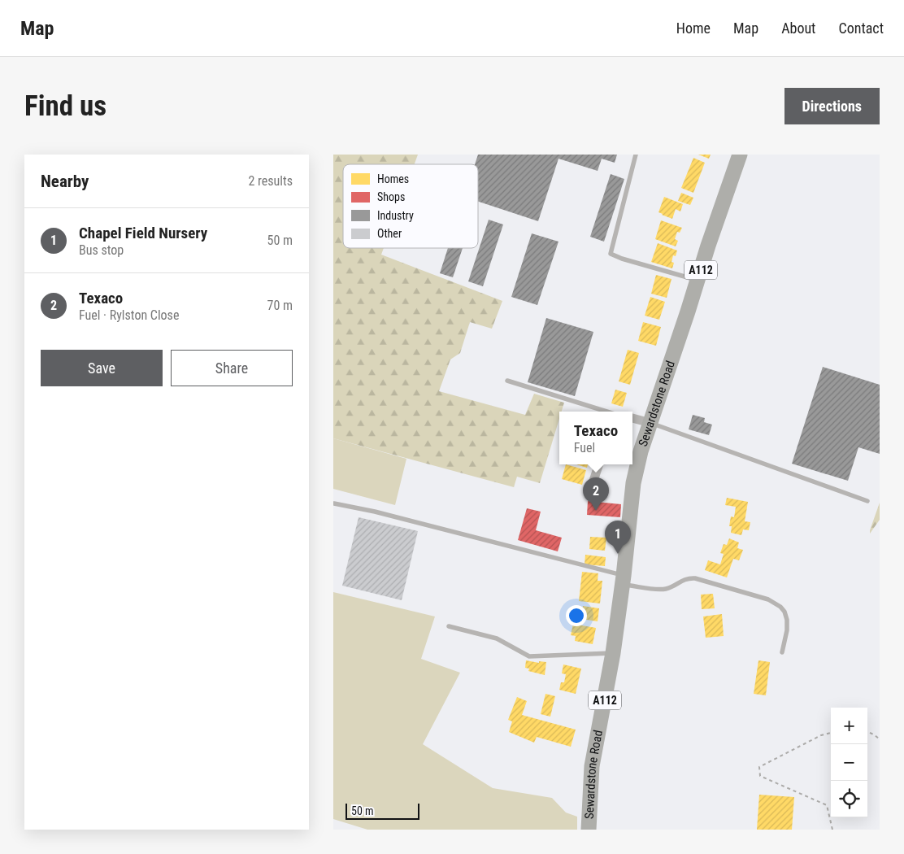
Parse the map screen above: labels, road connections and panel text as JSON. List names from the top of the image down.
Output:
{
  "streets": {
    "main road": ["A112", "Sewardstone Road"]
  },
  "legend": [
    "Homes",
    "Shops",
    "Industry",
    "Other"
  ],
  "scale_bar": "50 m",
  "page": {
    "header": "Map",
    "nav": [
      "Home",
      "Map",
      "About",
      "Contact"
    ],
    "buttons": [
      "Directions",
      ["Save", "Share"]
    ],
    "title": "Find us",
    "heading": ["Nearby", "2 results"],
    "list": [
      {
        "mark": "1",
        "name": "Chapel Field Nursery",
        "note": "Bus stop",
        "value": "50 m"
      },
      {
        "mark": "2",
        "name": "Texaco",
        "note": "Fuel · Rylston Close",
        "value": "70 m"
      }
    ],
    "popup": ["Texaco", "Fuel"],
    "pins": ["2", "1"],
    "map_buttons": ["+", "−"],
    "scale": "50 m"
  }
}
